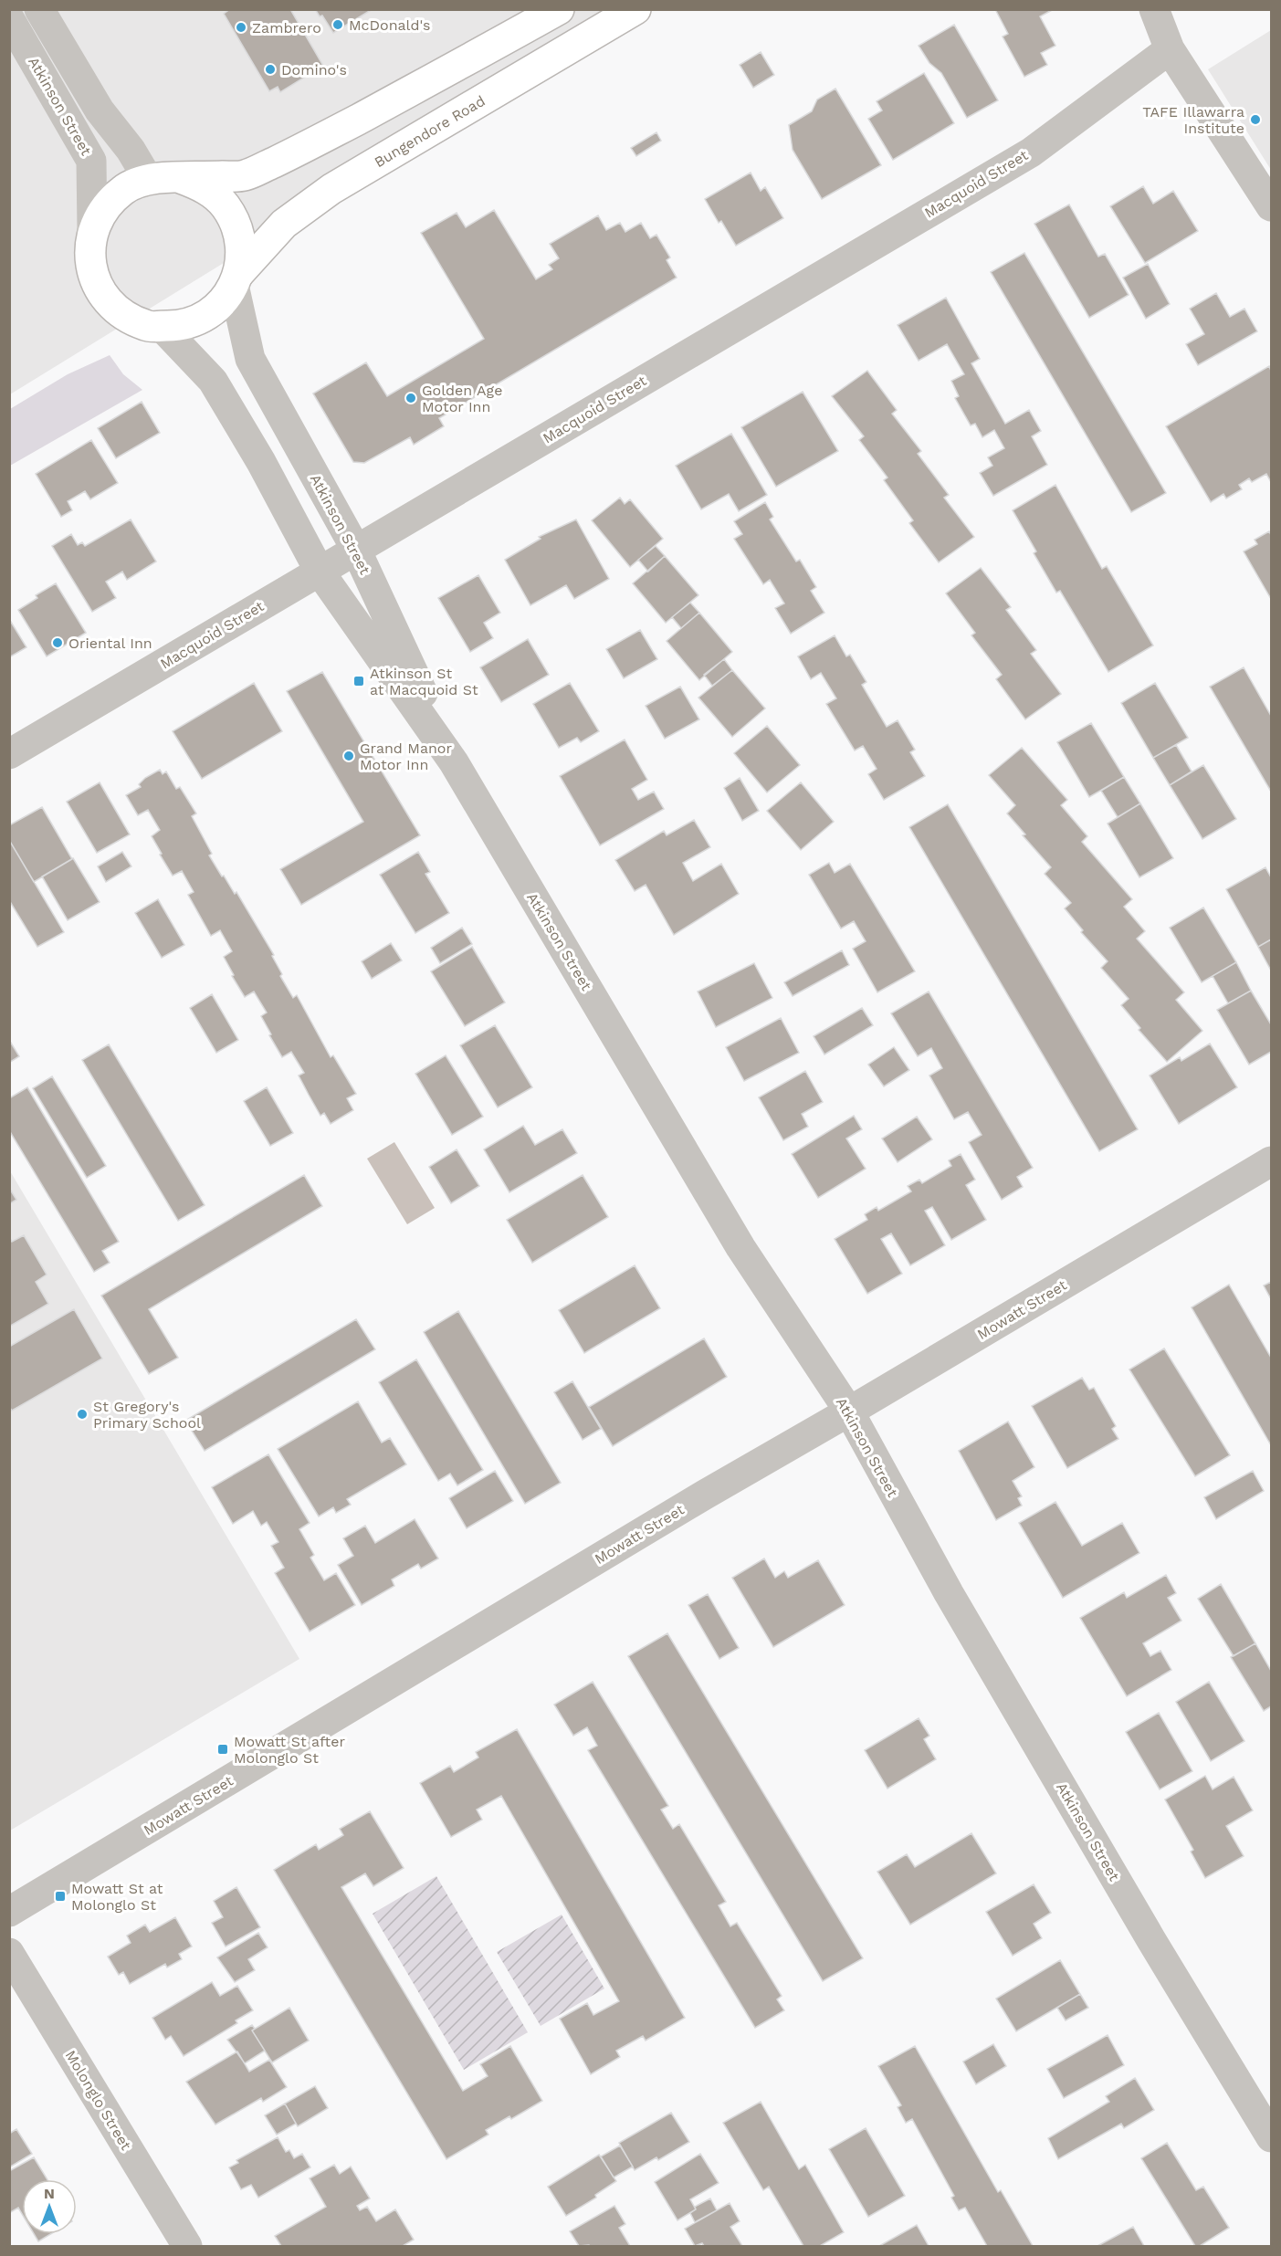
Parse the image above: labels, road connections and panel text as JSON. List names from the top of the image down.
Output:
{
  "streets": {
    "highway": ["Bungendore Road"],
    "street": [
      "Atkinson Street",
      "Macquoid Street",
      "Mowatt Street",
      "Molonglo Street"
    ]
  },
  "crossings": [
    ["Atkinson Street", "Bungendore Road"],
    ["Atkinson Street", "Macquoid Street"],
    ["Atkinson Street", "Mowatt Street"]
  ],
  "places": {
    "other": [
      "McDonald's",
      "Zambrero",
      "Domino's",
      "TAFE Illawarra Institute",
      "Golden Age Motor Inn",
      "Oriental Inn",
      "Grand Manor Motor Inn",
      "St Gregory's Primary School"
    ],
    "transit": ["Atkinson St at Macquoid St", "Mowatt St after Molonglo St", "Mowatt St at Molonglo St"]
  },
  "north": "top"
}
